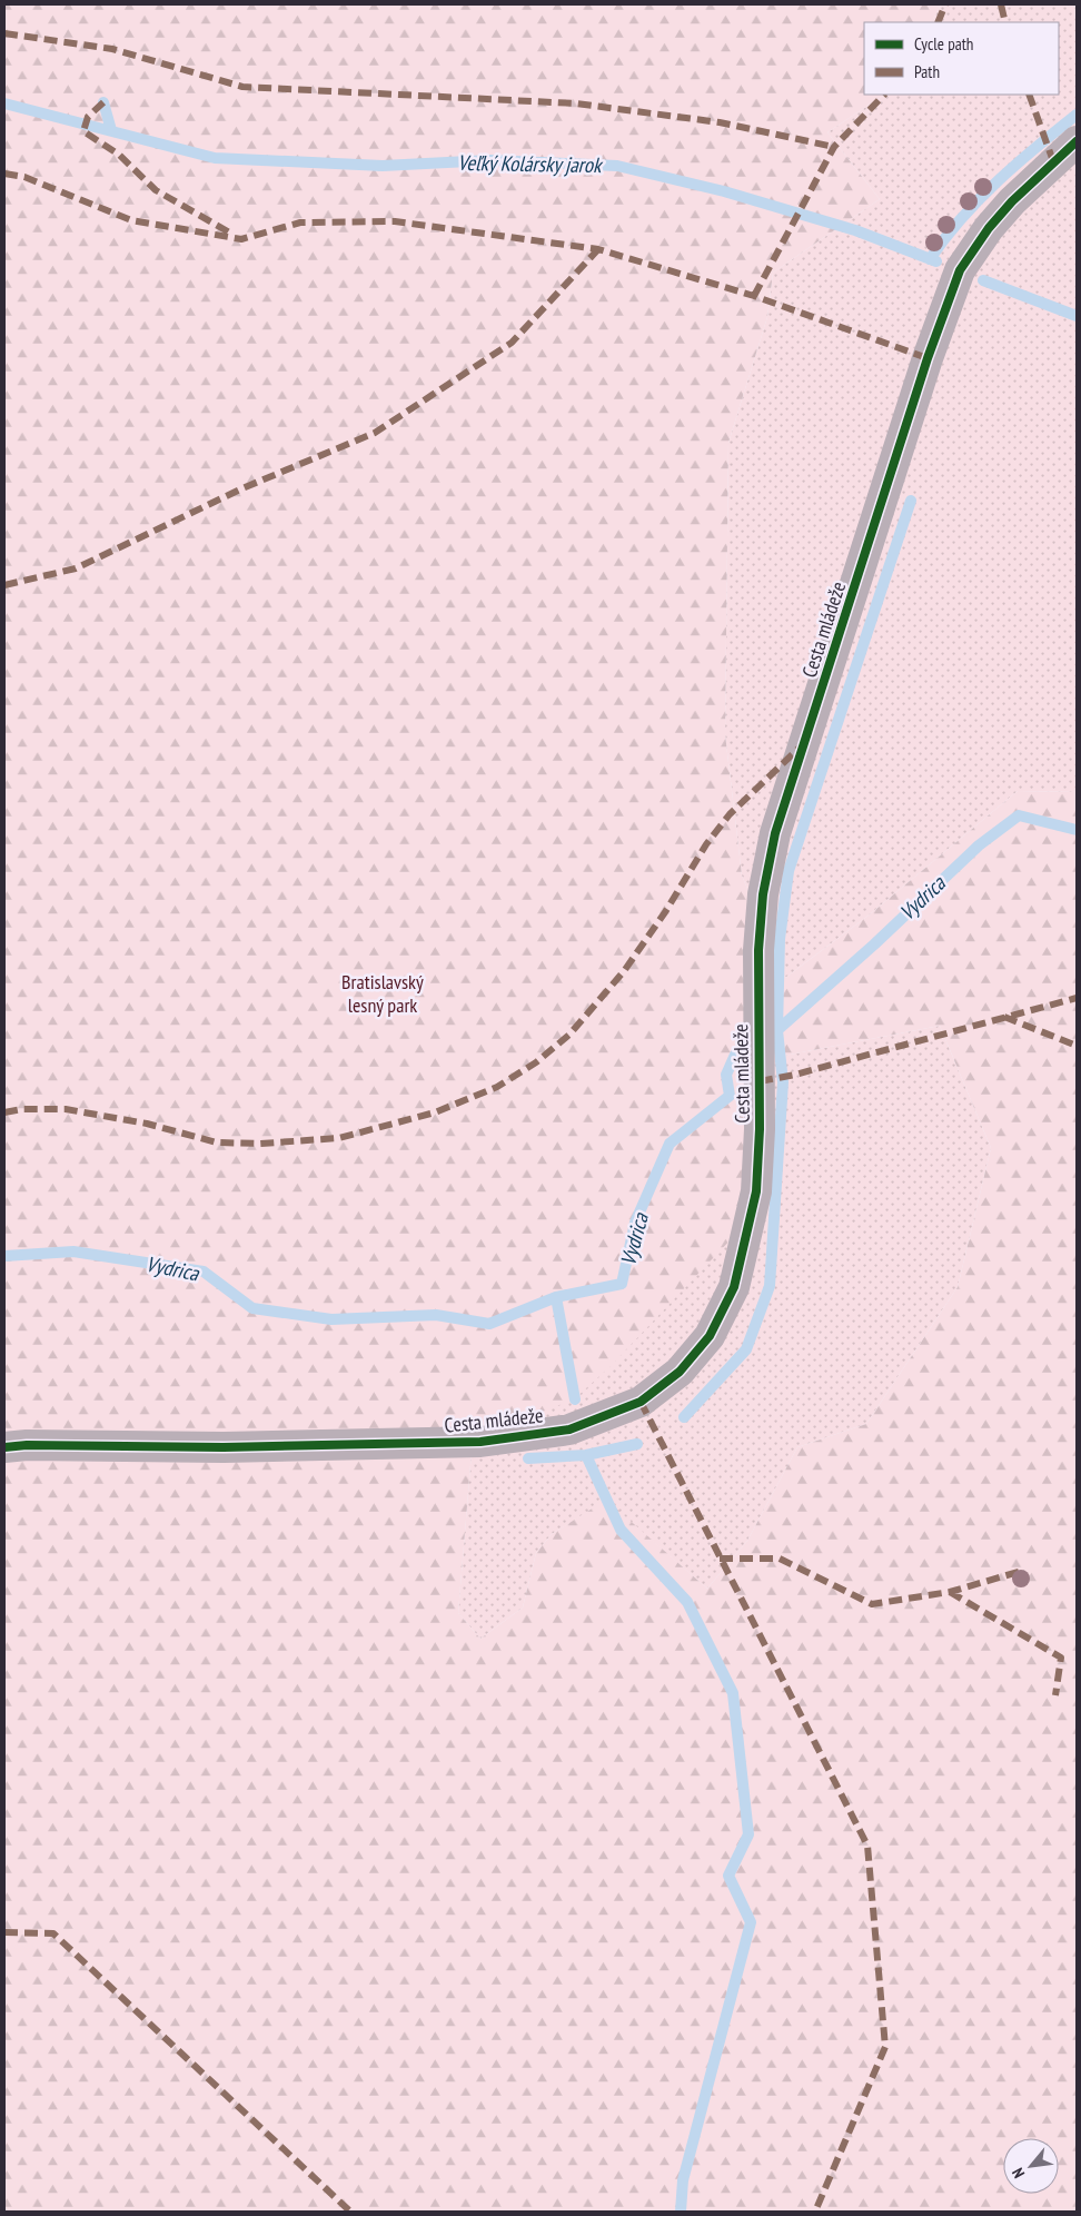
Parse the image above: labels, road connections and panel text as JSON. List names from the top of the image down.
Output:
{
  "streets": {
    "street": ["Cesta mládeže"]
  },
  "water": ["Veľký Kolársky jarok", "Vydrica"],
  "parks": ["Bratislavský lesný park"],
  "legend": ["Cycle path", "Path"],
  "north": "bottom left"
}
